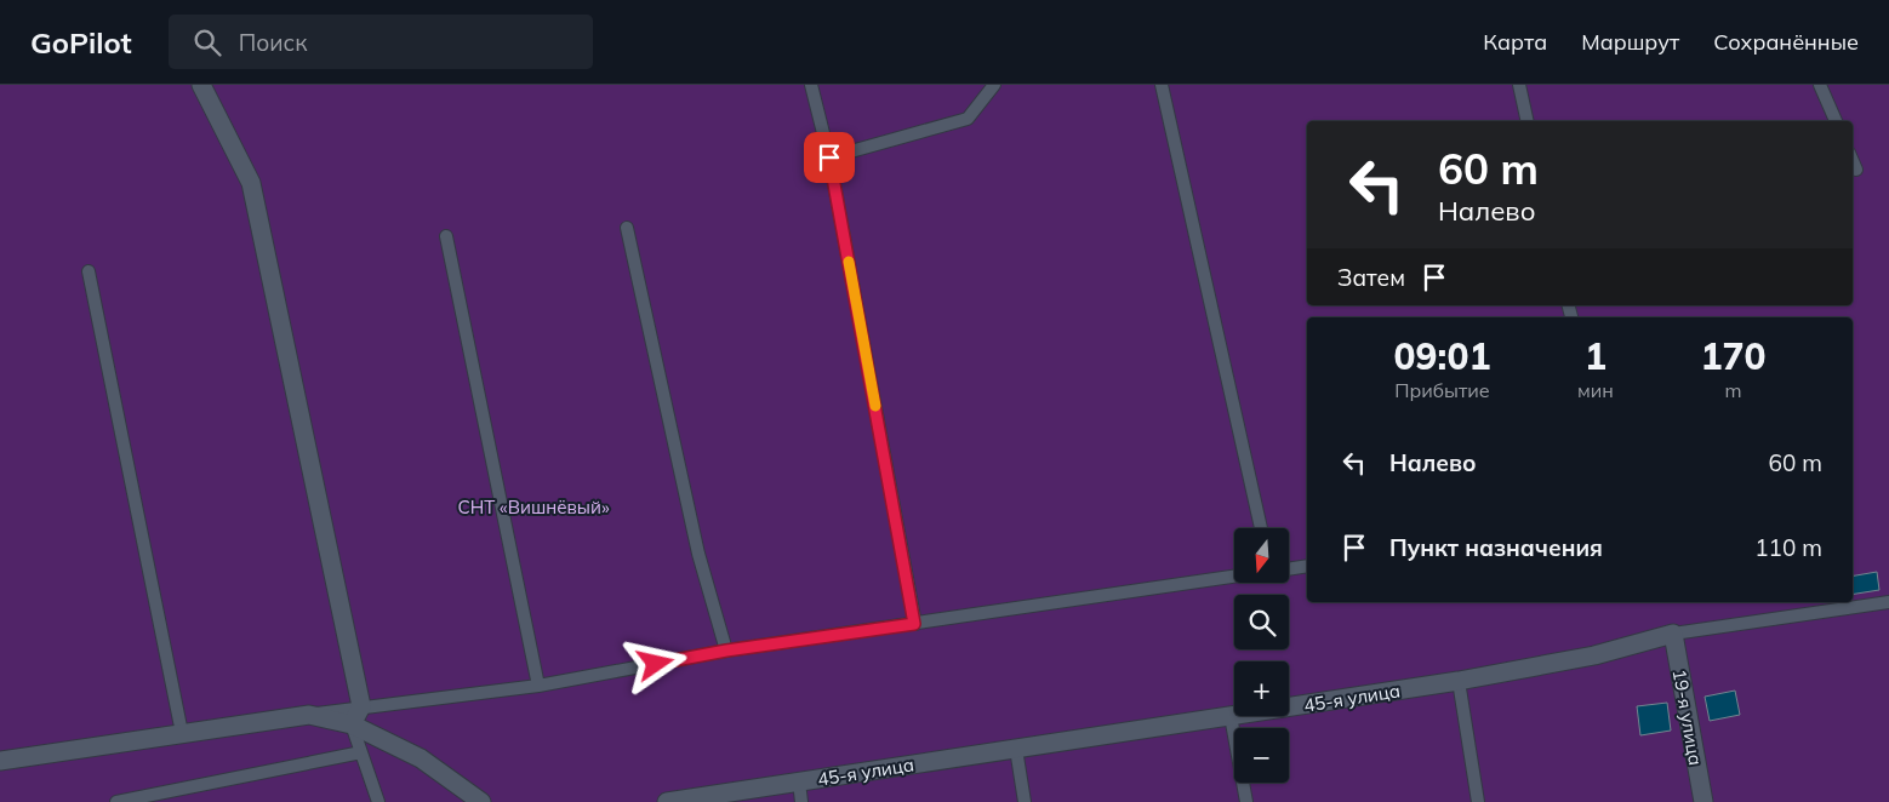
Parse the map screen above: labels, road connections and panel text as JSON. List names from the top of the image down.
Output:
{
  "streets": {
    "street": ["45-я улица", "19-я улица"]
  },
  "crossings": [
    ["45-я улица", "19-я улица"]
  ],
  "parks": ["СНТ «Вишнёвый»"],
  "north": "bottom",
  "page": {
    "header": "GoPilot",
    "search": "Поиск",
    "nav": ["Карта", "Маршрут", "Сохранённые"],
    "turn": ["60 m", "Налево"],
    "then": "Затем",
    "eta": [
      "09:01",
      "Прибытие",
      "1",
      "мин",
      "170",
      "m"
    ],
    "list": [
      {
        "name": "Налево",
        "value": "60 m"
      },
      {
        "name": "Пункт назначения",
        "value": "110 m"
      }
    ],
    "map_buttons": ["+", "−"]
  }
}
